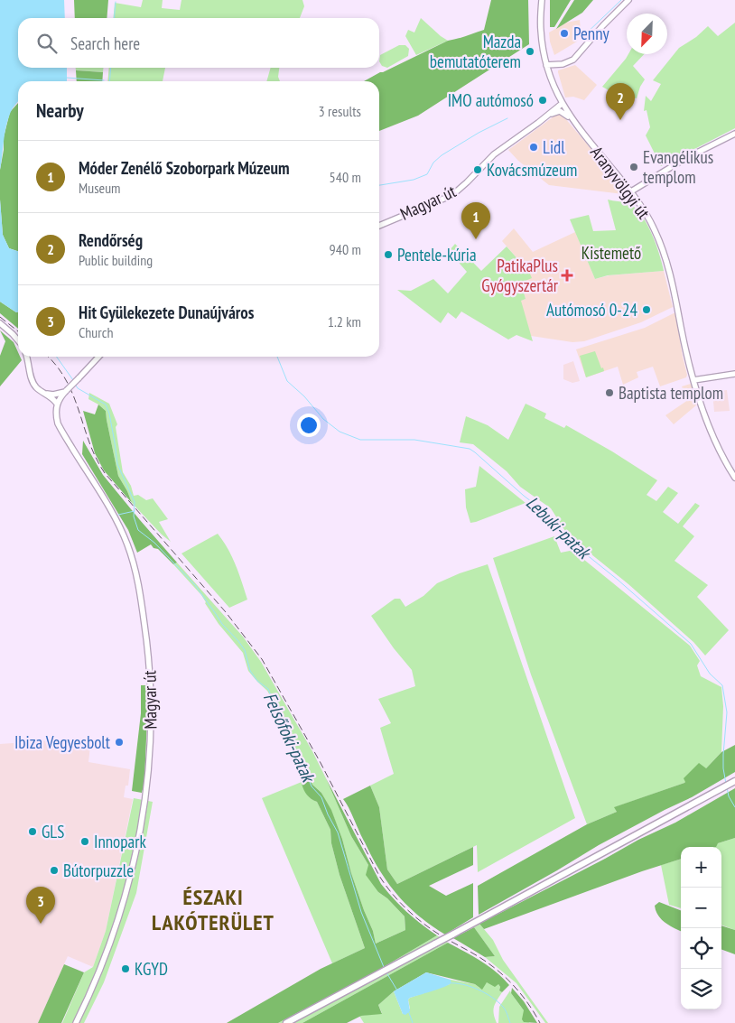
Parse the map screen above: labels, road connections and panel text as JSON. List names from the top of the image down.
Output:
{
  "streets": {
    "street": ["Aranyvölgyi út", "Magyar út"]
  },
  "crossings": [
    ["Aranyvölgyi út", "Magyar út"]
  ],
  "districts": ["ÉSZAKI LAKÓTERÜLET"],
  "water": ["Lebuki-patak", "Felsőfoki-patak"],
  "parks": ["Kistemető"],
  "places": {
    "other": [
      "Penny",
      "Mazda bemutatóterem",
      "IMO autómosó",
      "Lidl",
      "Evangélikus templom",
      "Kovácsmúzeum",
      "Pentele-kúria",
      "Autómosó 0-24",
      "Baptista templom",
      "Ibiza Vegyesbolt",
      "GLS",
      "Innopark",
      "Bútorpuzzle",
      "KGYD"
    ],
    "health": ["PatikaPlus Gyógyszertár"]
  },
  "north": "bottom left",
  "page": {
    "search": "Search here",
    "heading": ["Nearby", "3 results"],
    "pins": ["2", "1", "3"],
    "list": [
      {
        "mark": "1",
        "name": "Móder Zenélő Szoborpark Múzeum",
        "note": "Museum",
        "value": "540 m"
      },
      {
        "mark": "2",
        "name": "Rendőrség",
        "note": "Public building",
        "value": "940 m"
      },
      {
        "mark": "3",
        "name": "Hit Gyülekezete Dunaújváros",
        "note": "Church",
        "value": "1.2 km"
      }
    ],
    "map_buttons": ["+", "−"]
  }
}
